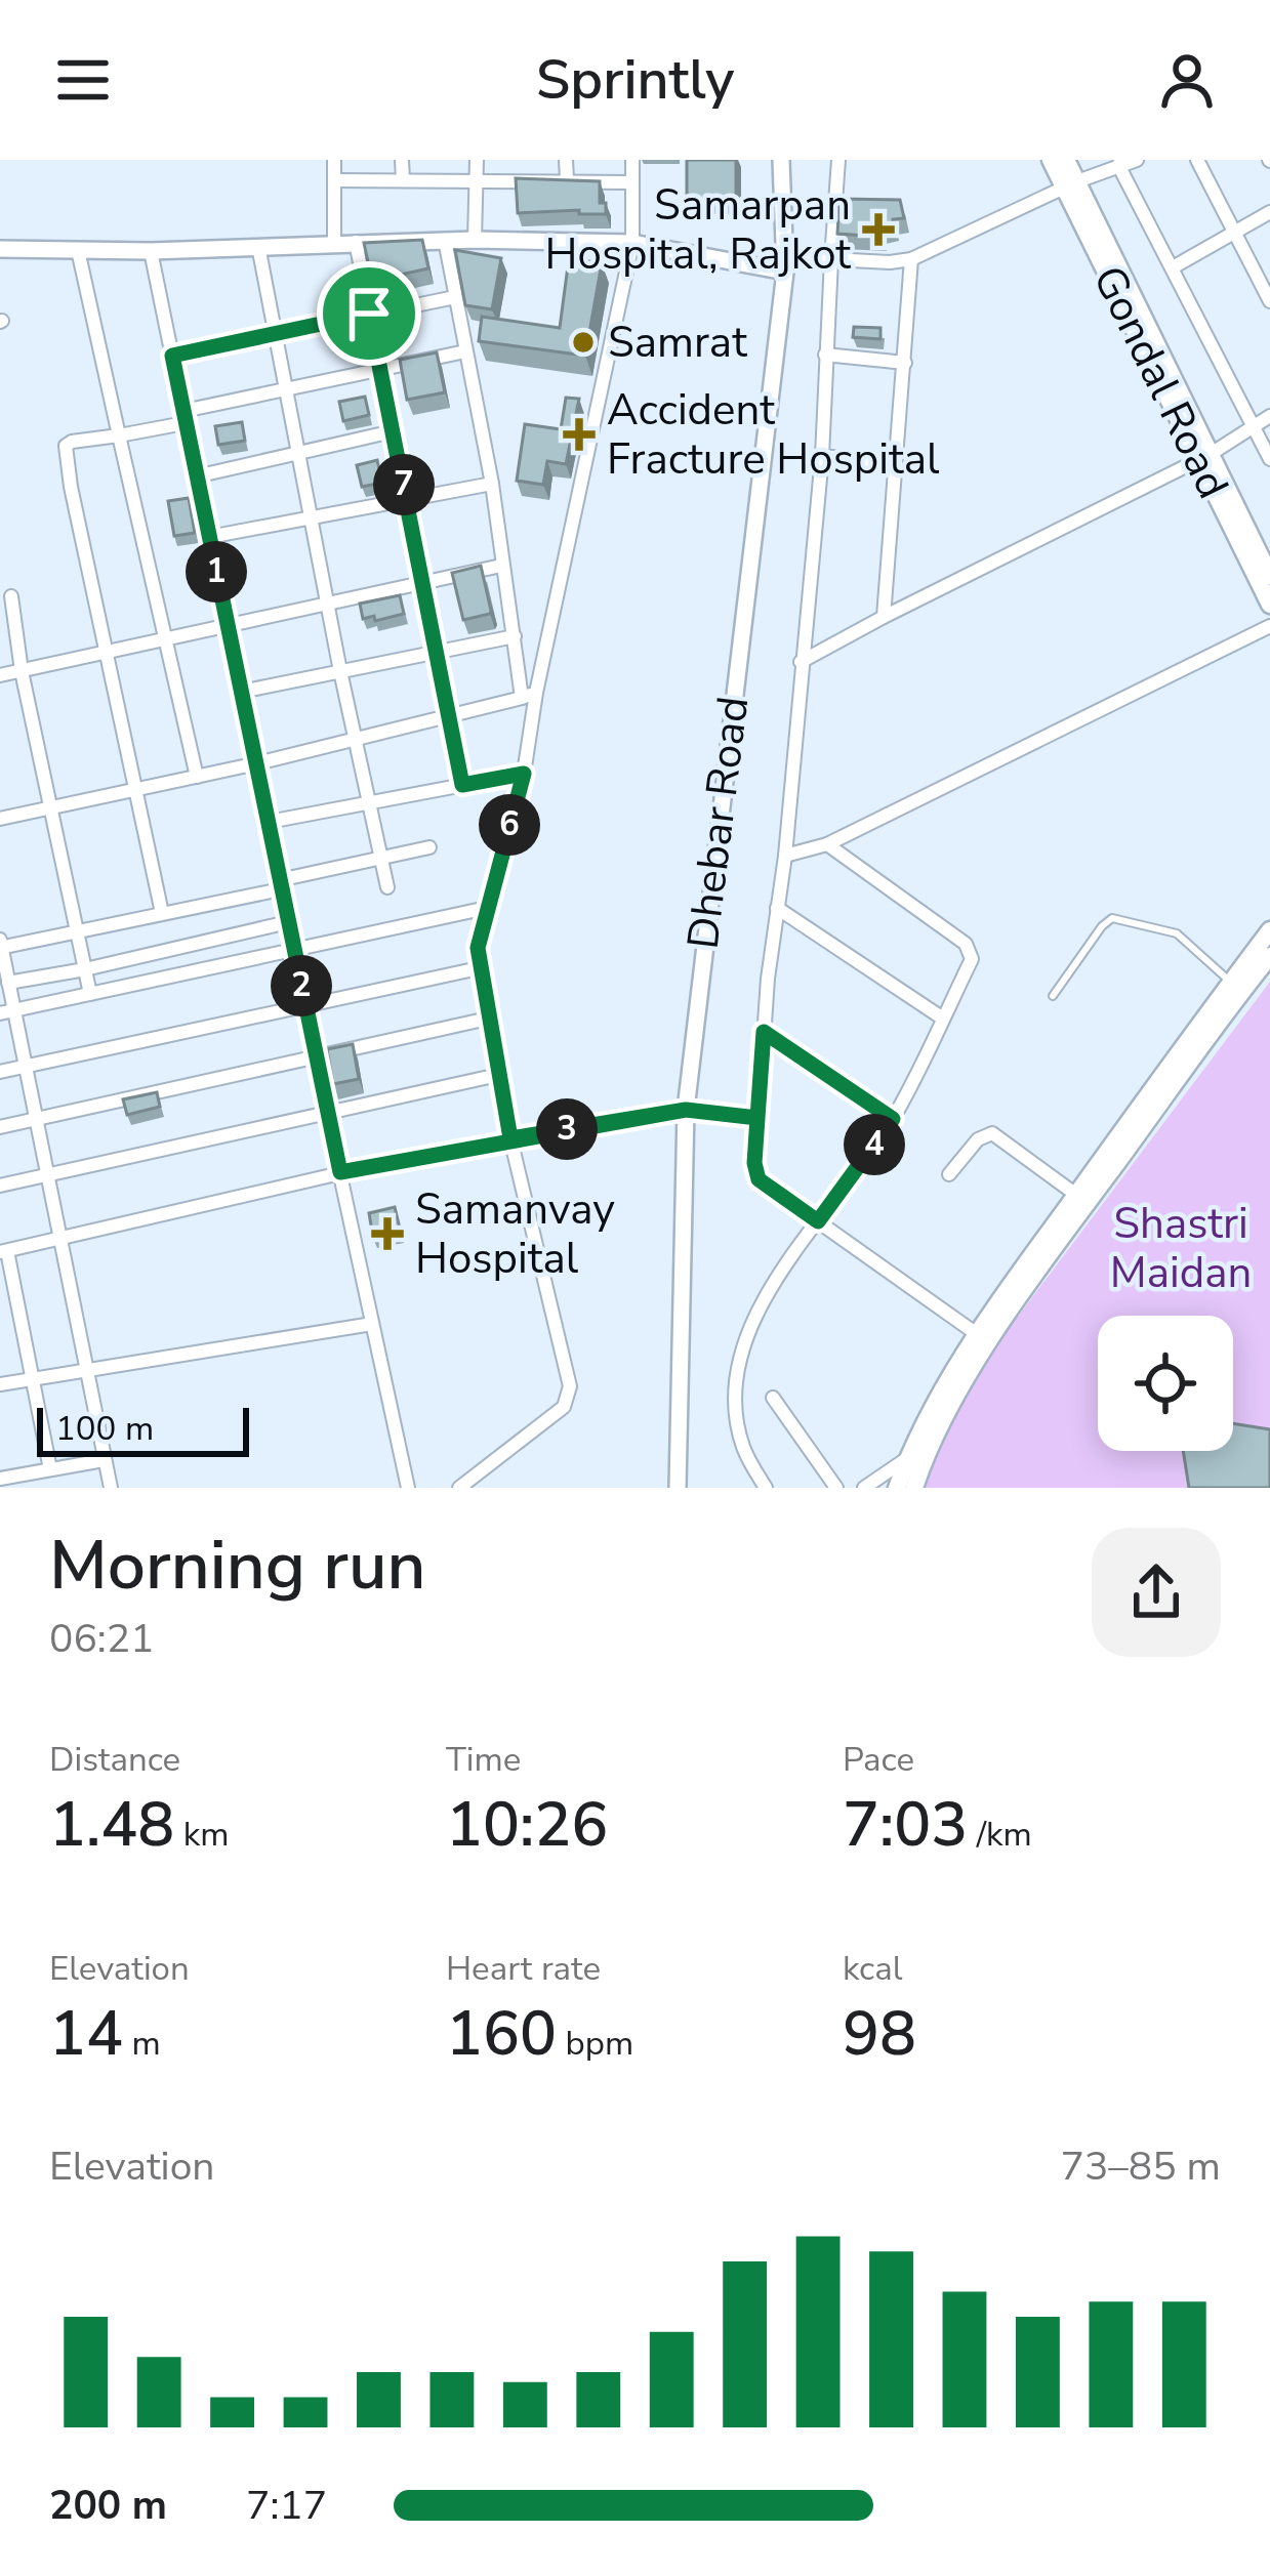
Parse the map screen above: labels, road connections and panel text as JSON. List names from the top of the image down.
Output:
{
  "streets": {
    "main road": ["Gondal Road"],
    "street": ["Dhebar Road"]
  },
  "parks": ["Shastri Maidan"],
  "places": {
    "health": ["Samarpan Hospital, Rajkot", "Accident Fracture Hospital", "Samanvay Hospital"],
    "other": ["Samrat"]
  },
  "scale_bar": "100 m",
  "page": {
    "header": "Sprintly",
    "pins": [
      "7",
      "1",
      "6",
      "2",
      "3",
      "4"
    ],
    "scale": "100 m",
    "heading": ["Morning run", "06:21"],
    "stats": [
      ["Distance", "1.48 km"],
      ["Time", "10:26"],
      ["Pace", "7:03 /km"],
      ["Elevation", "14 m"],
      ["Heart rate", "160 bpm"],
      ["kcal", "98"]
    ],
    "chart": ["Elevation", "73–85 m"],
    "list": [
      {
        "name": "200 m",
        "note": "7:17"
      }
    ]
  }
}
